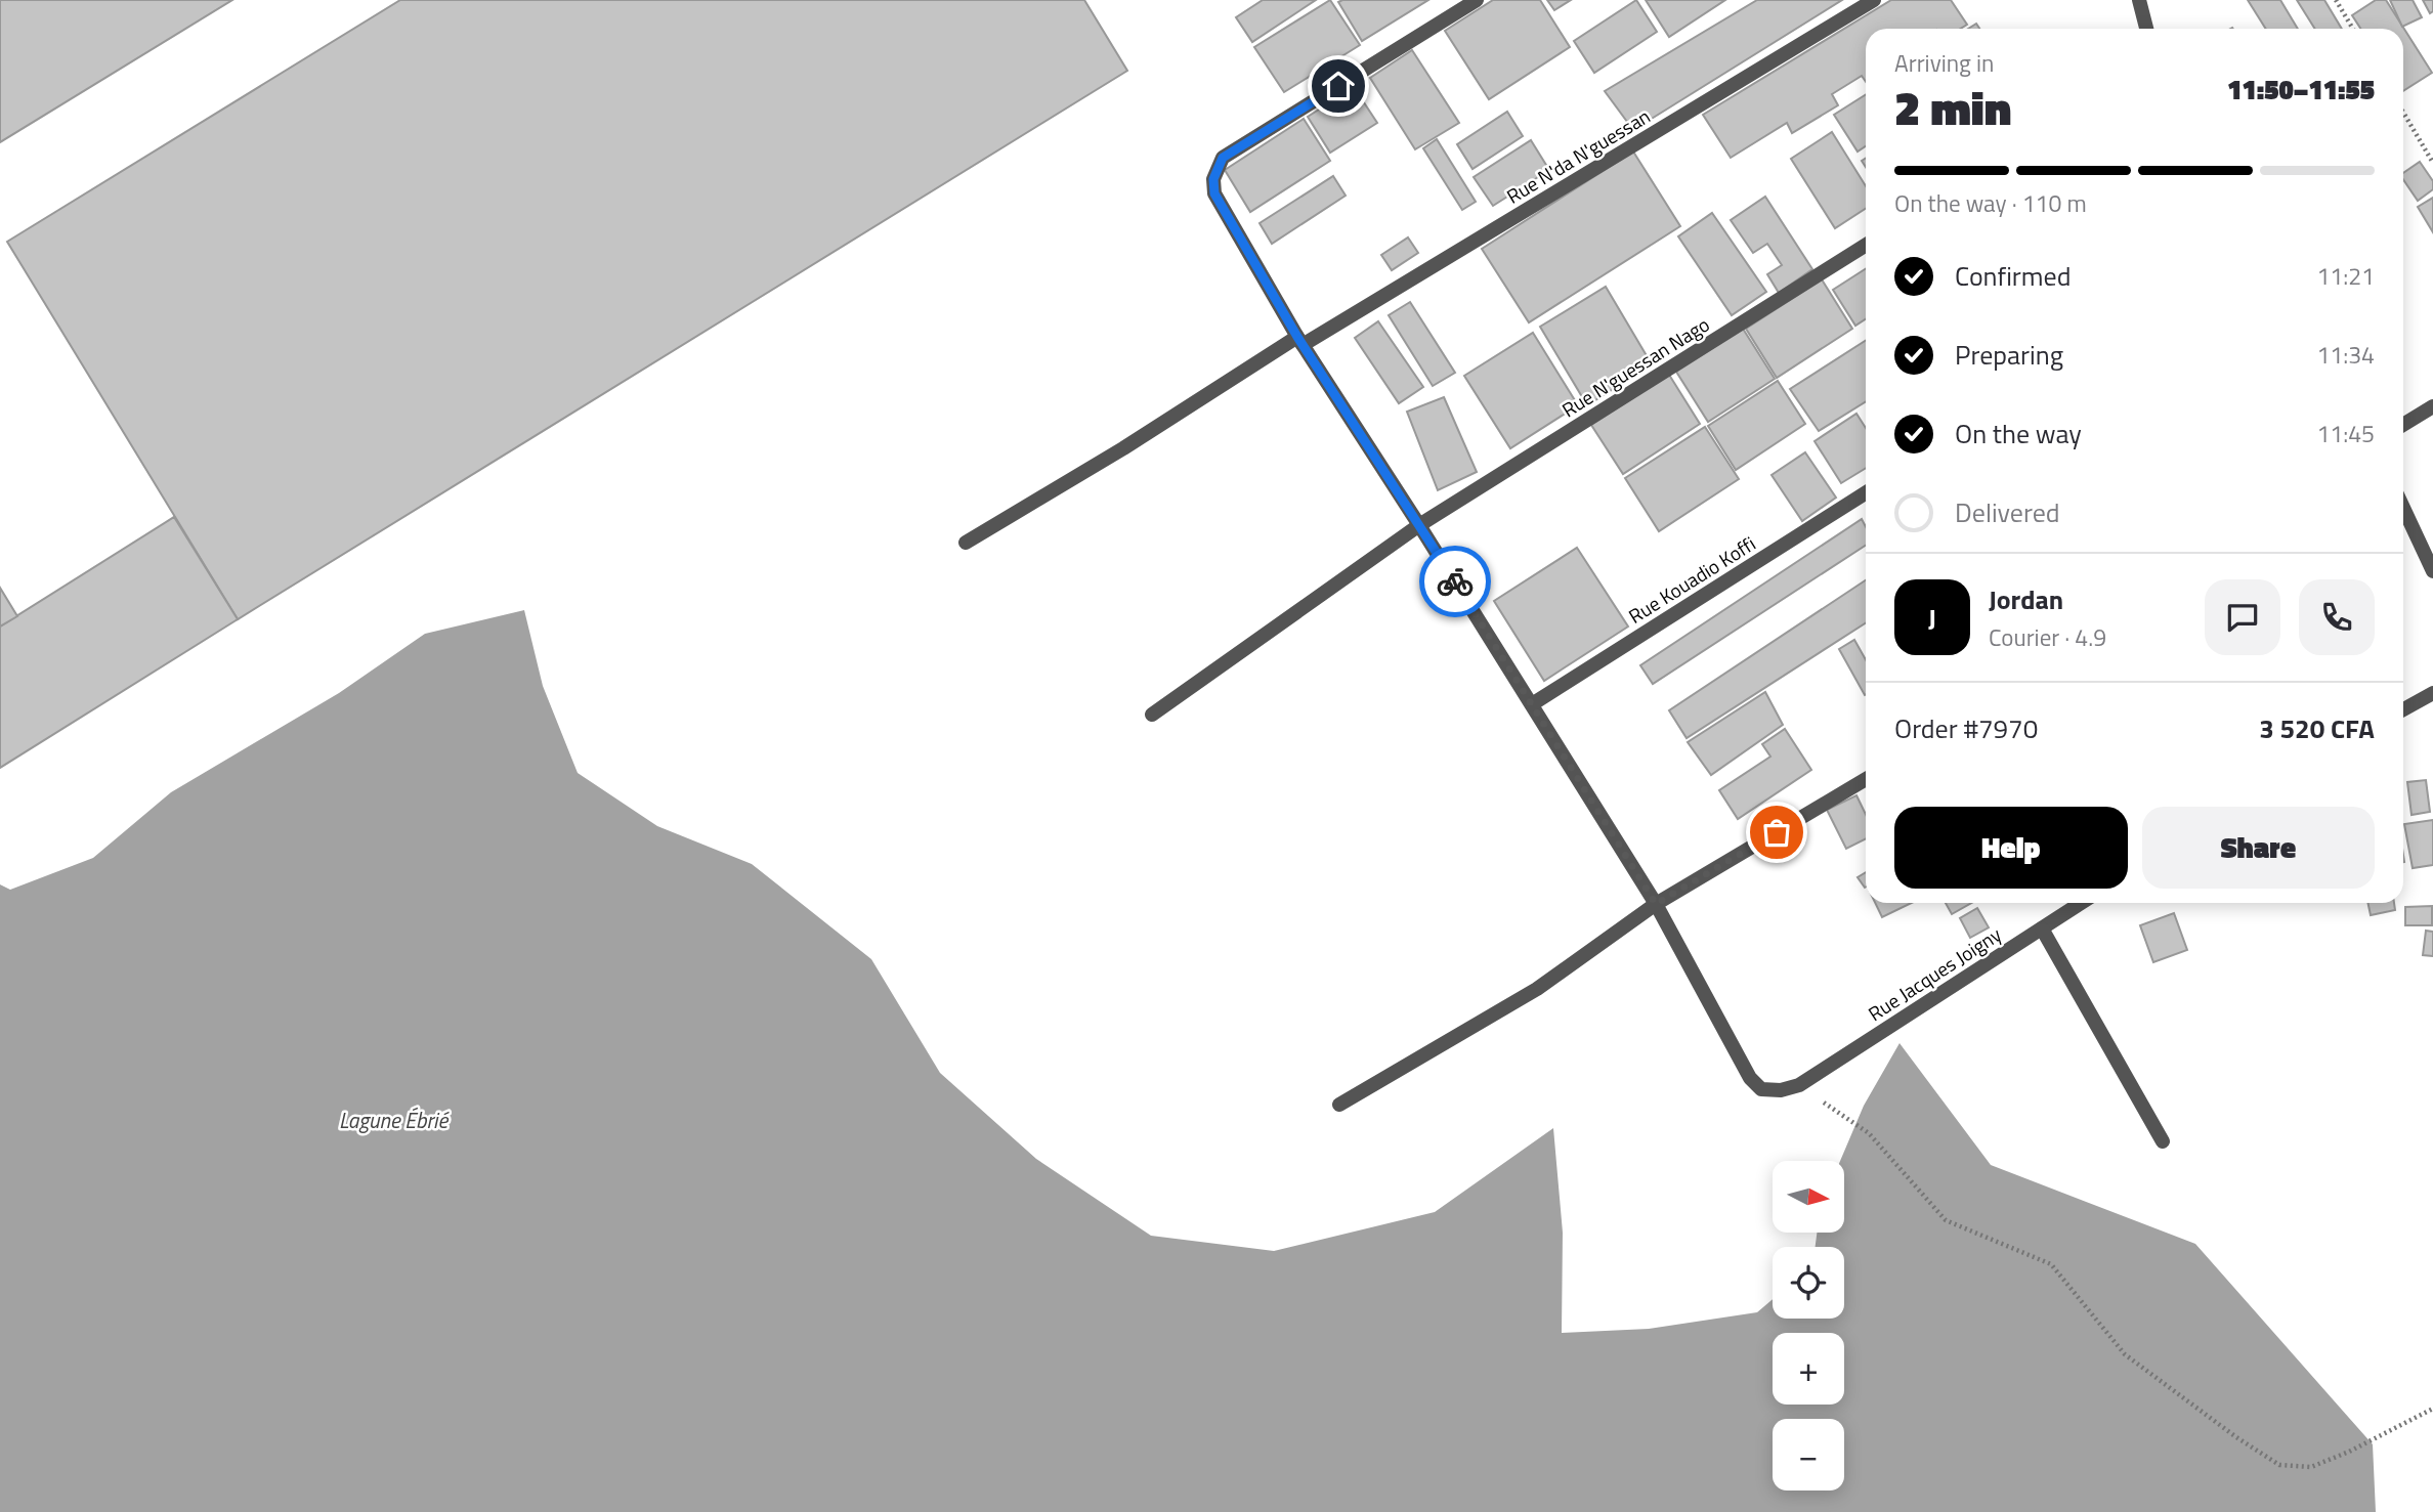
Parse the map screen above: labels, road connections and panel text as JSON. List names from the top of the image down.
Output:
{
  "streets": {
    "street": [
      "Rue N'da N'guessan",
      "Rue N'guessan Nago",
      "Rue Kouadio Koffi",
      "Rue Jacques Joigny"
    ]
  },
  "water": ["Lagune Ébrié"],
  "north": "right",
  "page": {
    "heading": ["2 min", "Arriving in", "11:50–11:55"],
    "panel": [
      "Jordan",
      "Courier · 4.9",
      "Order #7970",
      "3 520 CFA"
    ],
    "bar": "On the way · 110 m",
    "list": [
      ["Confirmed", "11:21"],
      ["Preparing", "11:34"],
      ["On the way", "11:45"],
      "Delivered"
    ],
    "round": "J",
    "buttons": ["Help", "Share"],
    "map_buttons": ["+", "−"]
  }
}
